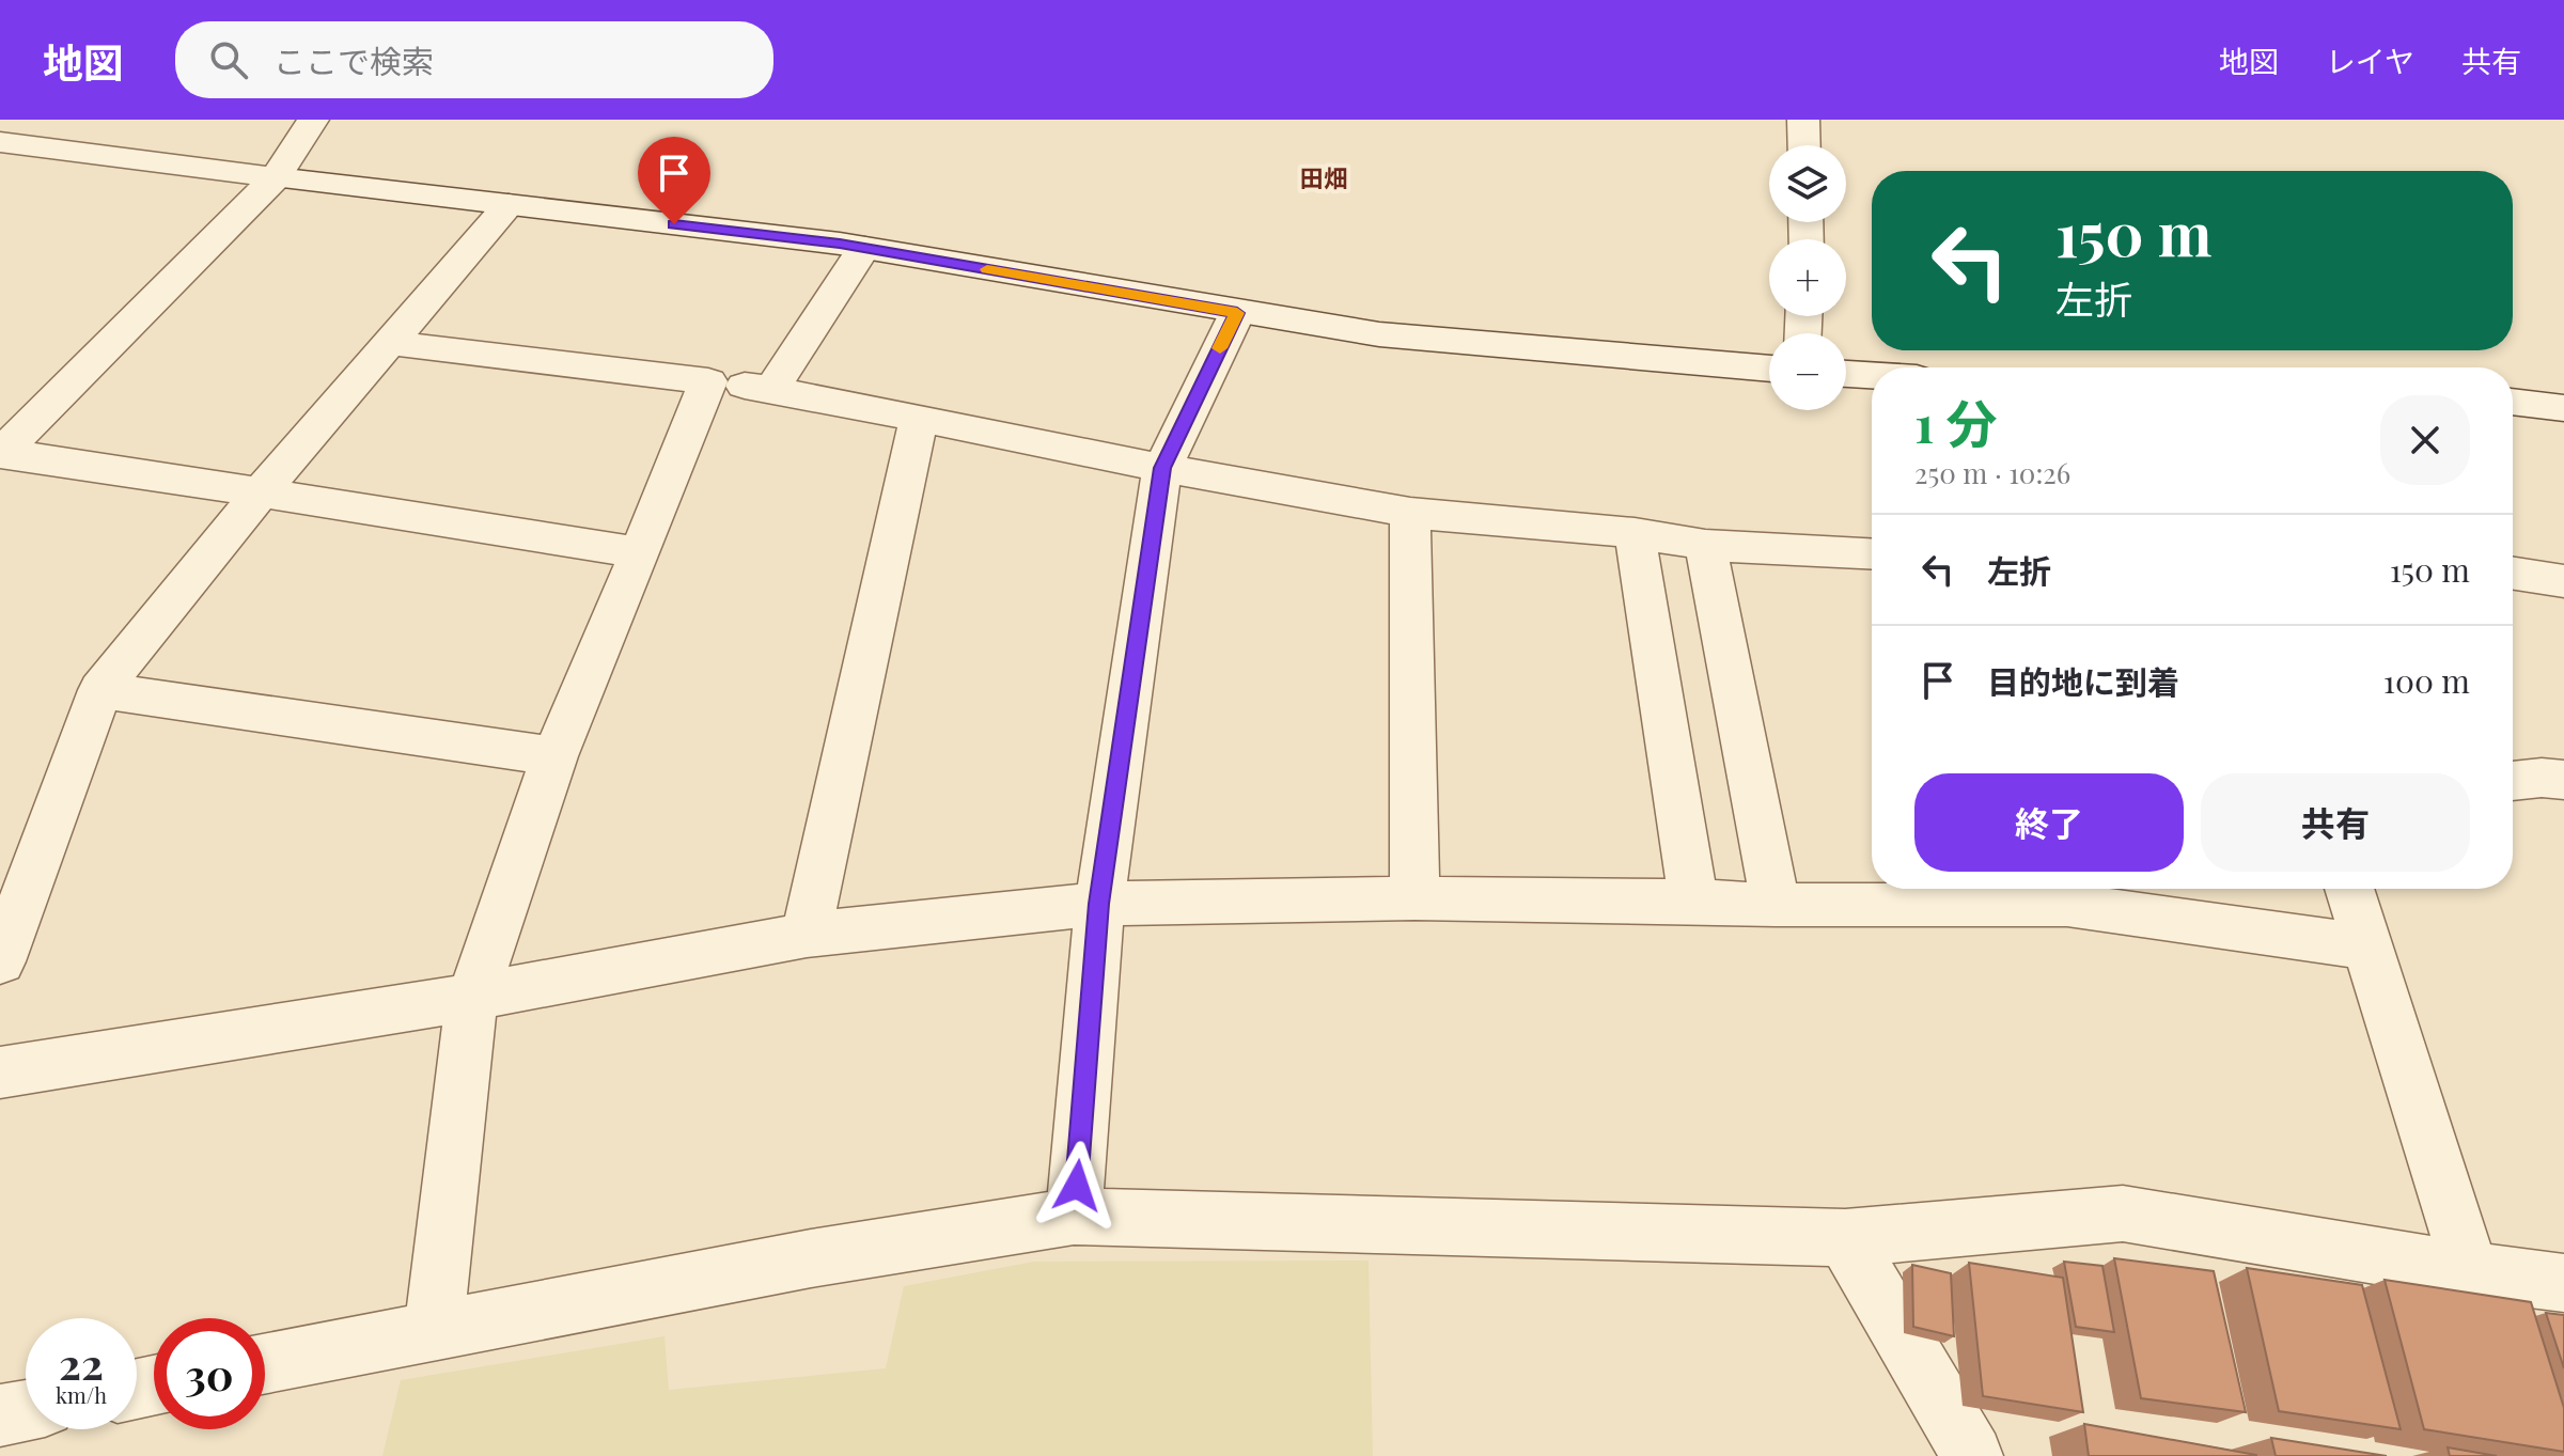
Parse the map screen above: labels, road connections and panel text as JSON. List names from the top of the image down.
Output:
{
  "districts": ["田畑"],
  "page": {
    "header": "地図",
    "search": "ここで検索",
    "nav": ["地図", "レイヤ", "共有"],
    "map_buttons": ["+", "−"],
    "turn": ["150 m", "左折"],
    "heading": ["1 分", "250 m · 10:26"],
    "list": [
      {
        "name": "左折",
        "value": "150 m"
      },
      {
        "name": "目的地に到着",
        "value": "100 m"
      }
    ],
    "buttons": ["終了", "共有"],
    "speed": "22 km/h",
    "limit": "30"
  }
}
